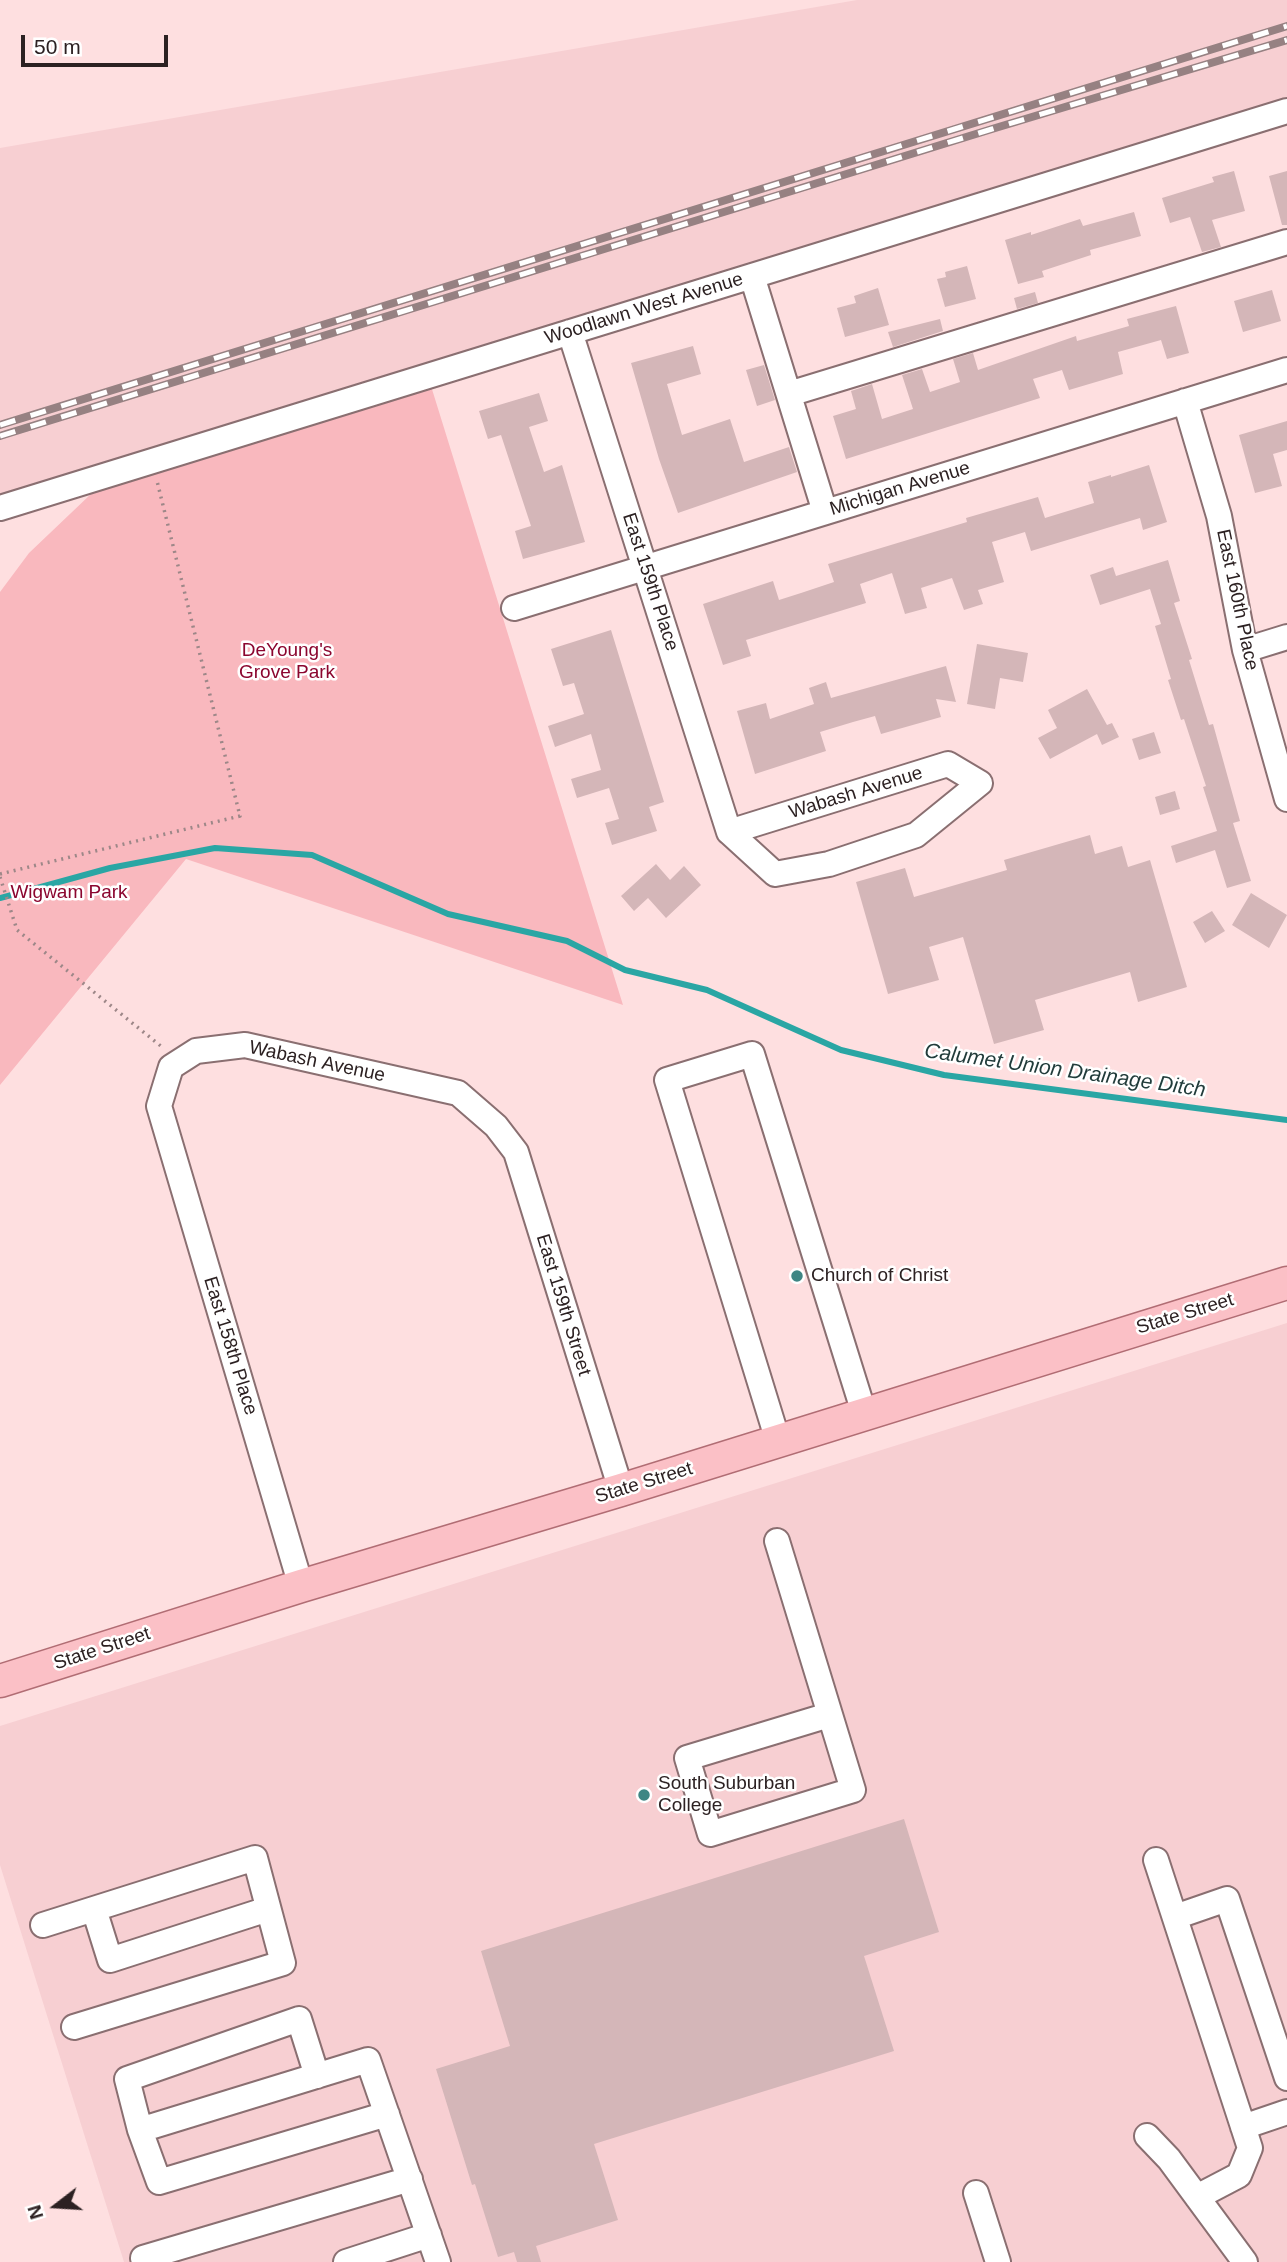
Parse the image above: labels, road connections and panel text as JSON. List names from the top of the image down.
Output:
{
  "streets": {
    "main road": ["State Street"],
    "street": [
      "Woodlawn West Avenue",
      "Michigan Avenue",
      "East 159th Place",
      "East 160th Place",
      "Wabash Avenue",
      "East 159th Street",
      "East 158th Place"
    ]
  },
  "crossings": [
    ["Woodlawn West Avenue", "East 159th Place"],
    ["Michigan Avenue", "East 159th Place"],
    ["Michigan Avenue", "East 160th Place"],
    ["East 159th Place", "Wabash Avenue"],
    ["Wabash Avenue", "East 159th Street"],
    ["Wabash Avenue", "East 158th Place"],
    ["East 159th Street", "State Street"],
    ["State Street", "East 158th Place"]
  ],
  "water": ["Calumet Union Drainage Ditch"],
  "parks": ["DeYoung's Grove Park", "Wigwam Park"],
  "places": ["Church of Christ", "South Suburban College"],
  "scale_bar": "50 m",
  "north": "left"
}
